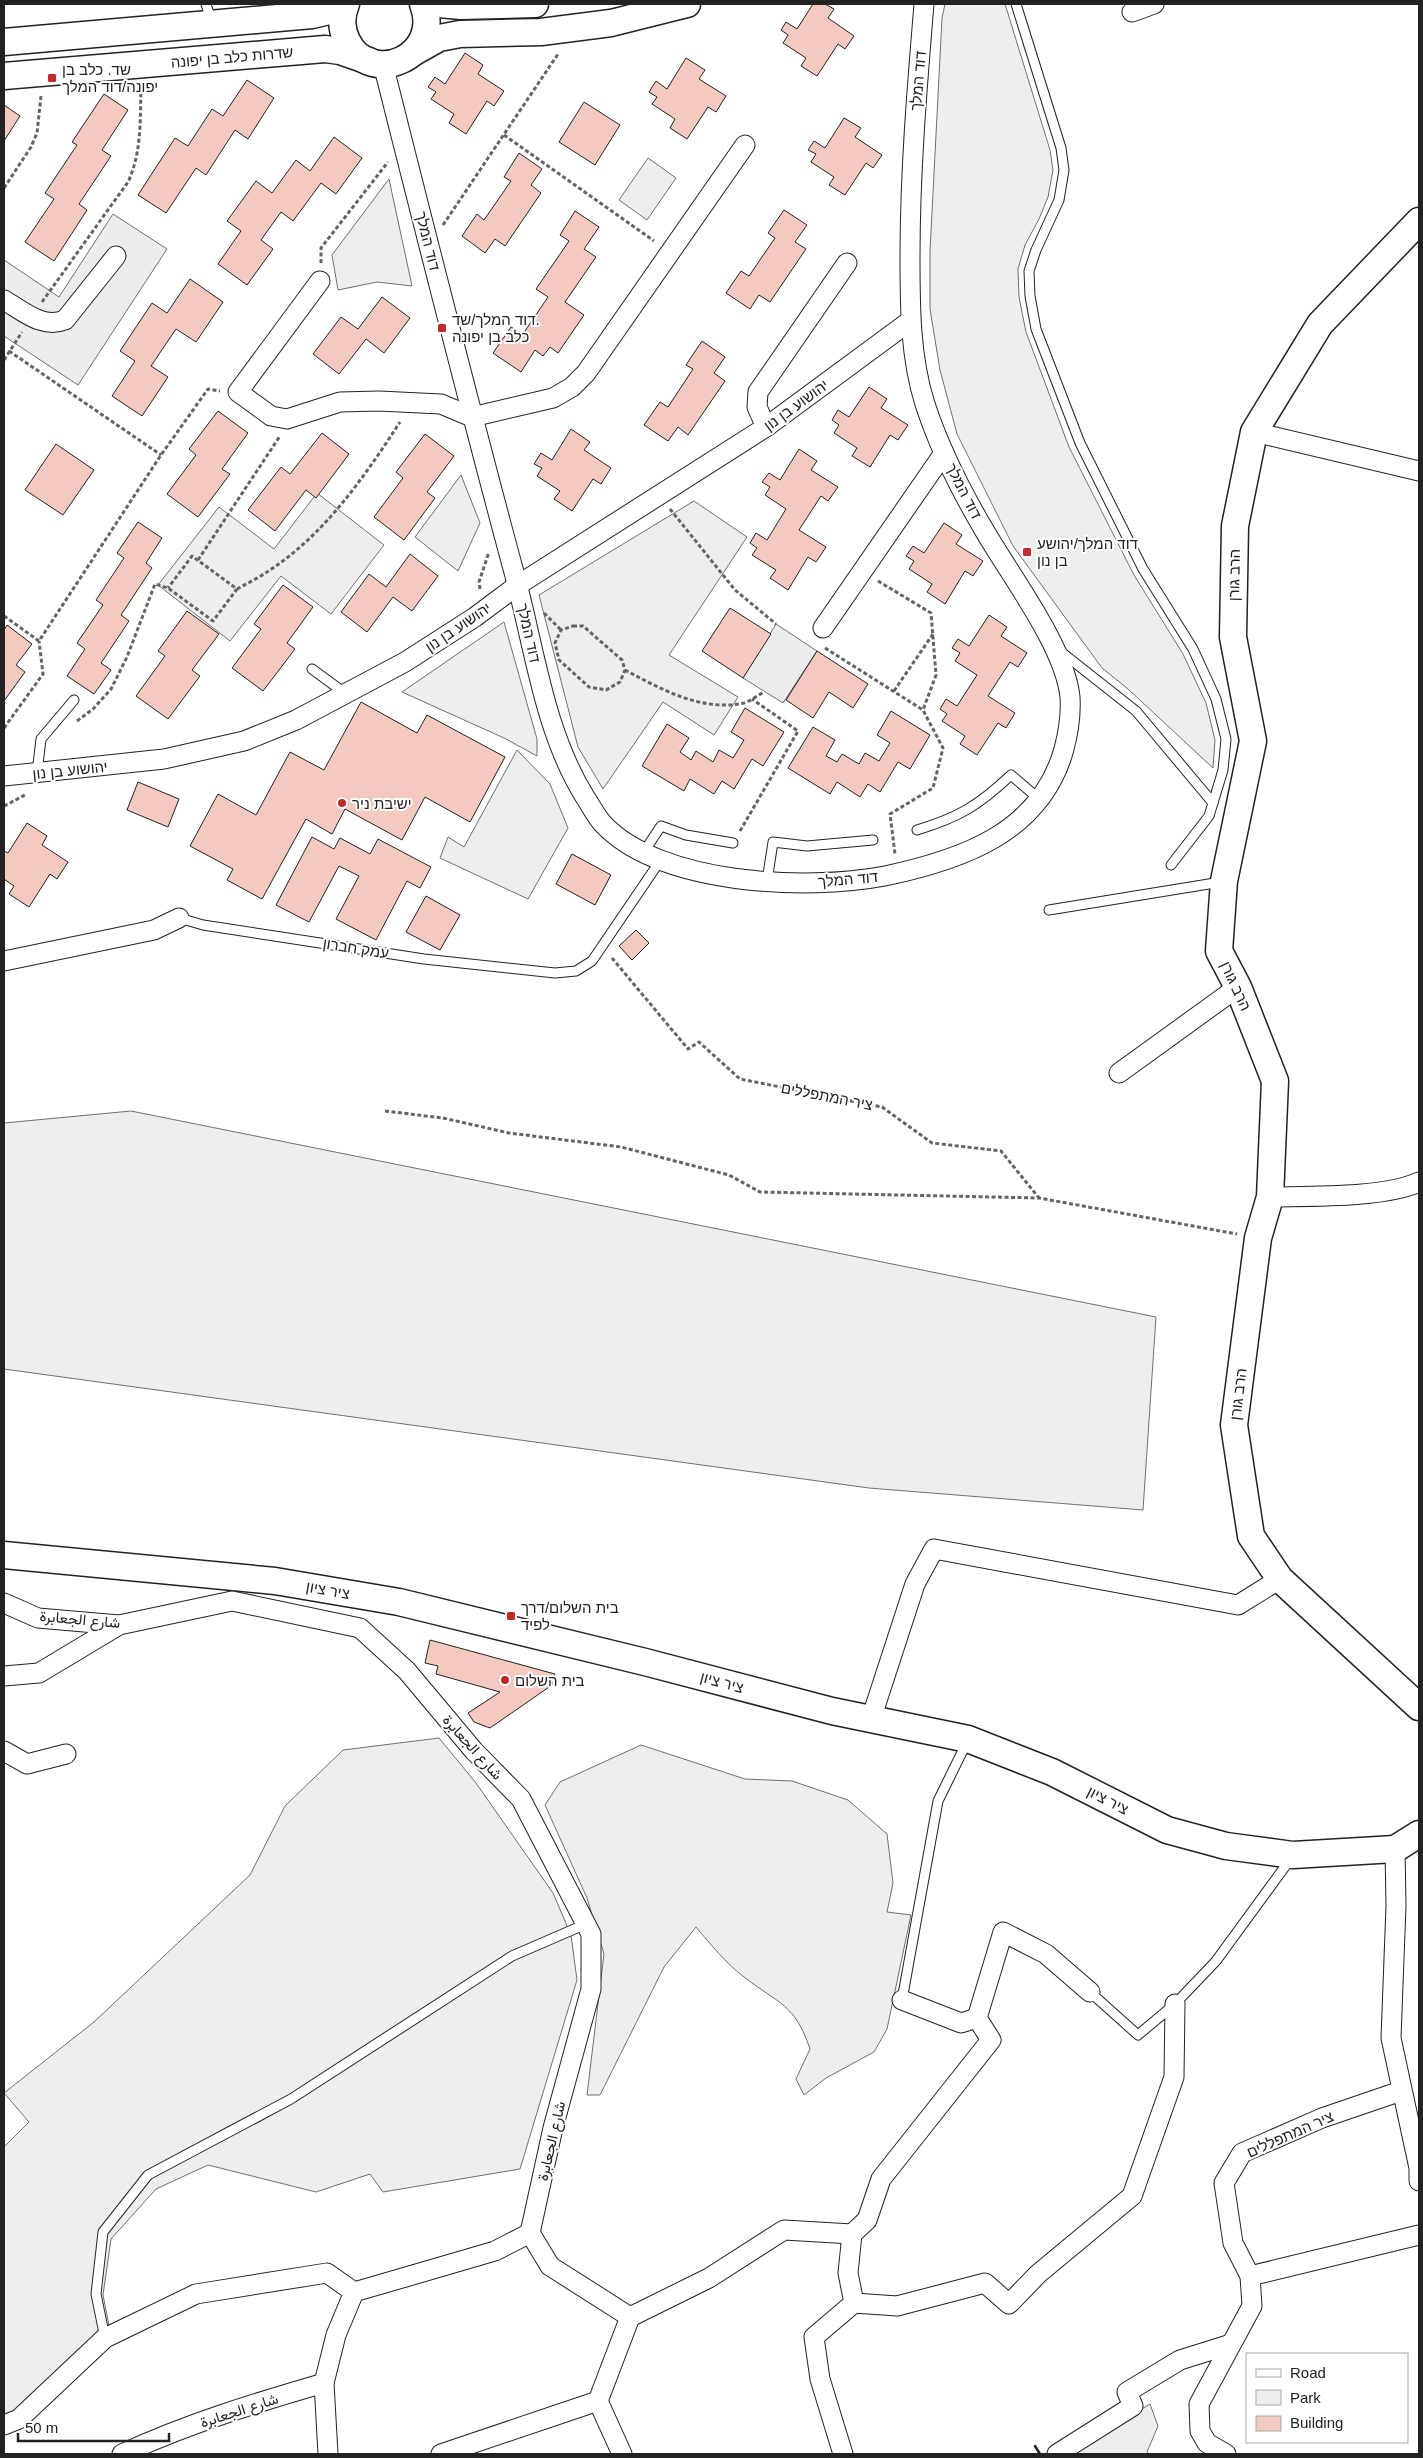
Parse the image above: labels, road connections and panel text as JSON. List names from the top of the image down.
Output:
{
  "streets": {
    "street": [
      "שדרות כלב בן יפונה",
      "דוד המלך",
      "יהושוע בן נון",
      "הרב גורן",
      "עמק חברון",
      "ציר המתפללים",
      "ציר ציון",
      "شارع الجعابرة"
    ]
  },
  "crossings": [
    ["שדרות כלב בן יפונה", "דוד המלך"],
    ["דוד המלך", "יהושוע בן נון"],
    ["דוד המלך", "עמק חברון"],
    ["עמק חברון", "ציר המתפללים"]
  ],
  "places": {
    "transit": [
      "שד. כלב בן יפונה/דוד המלך",
      "דוד המלך/שד. כלב בן יפונה",
      "דוד המלך/יהושע בן נון",
      "בית השלום/דרך לפיד"
    ],
    "other": ["ישיבת ניר", "בית השלום"]
  },
  "legend": ["Road", "Park", "Building"],
  "scale_bar": "50 m"
}
